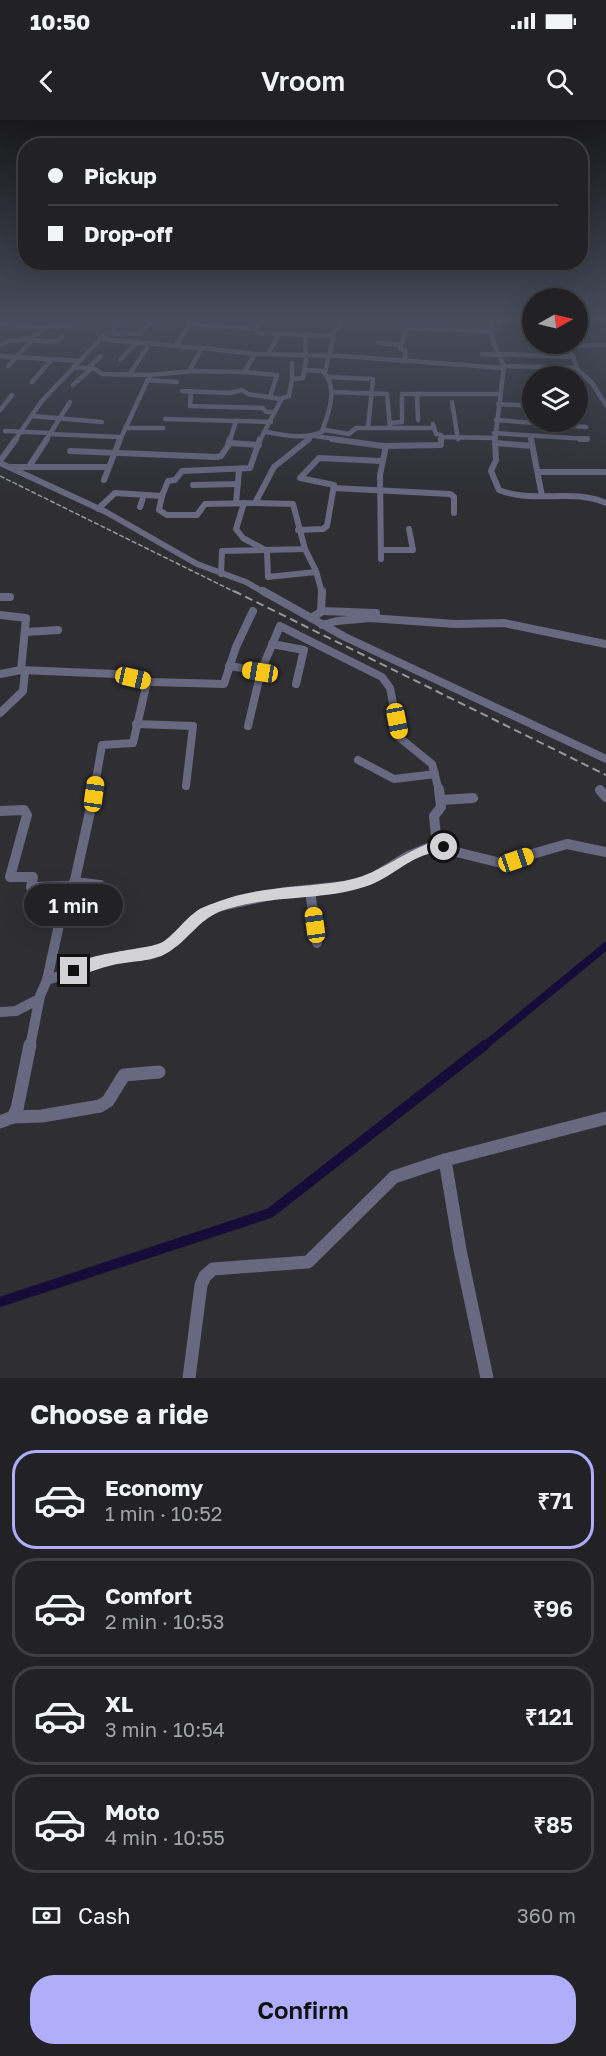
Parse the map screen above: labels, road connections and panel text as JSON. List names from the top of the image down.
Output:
{
  "north": "right",
  "page": {
    "status": "10:50",
    "header": "Vroom",
    "banner": ["Pickup", "Drop-off"],
    "bubble": "1 min",
    "heading": "Choose a ride",
    "list": [
      {
        "name": "Economy",
        "note": "1 min · 10:52",
        "value": "₹71"
      },
      {
        "name": "Comfort",
        "note": "2 min · 10:53",
        "value": "₹96"
      },
      {
        "name": "XL",
        "note": "3 min · 10:54",
        "value": "₹121"
      },
      {
        "name": "Moto",
        "note": "4 min · 10:55",
        "value": "₹85"
      }
    ],
    "pay": ["Cash", "360 m"],
    "buttons": "Confirm"
  }
}
